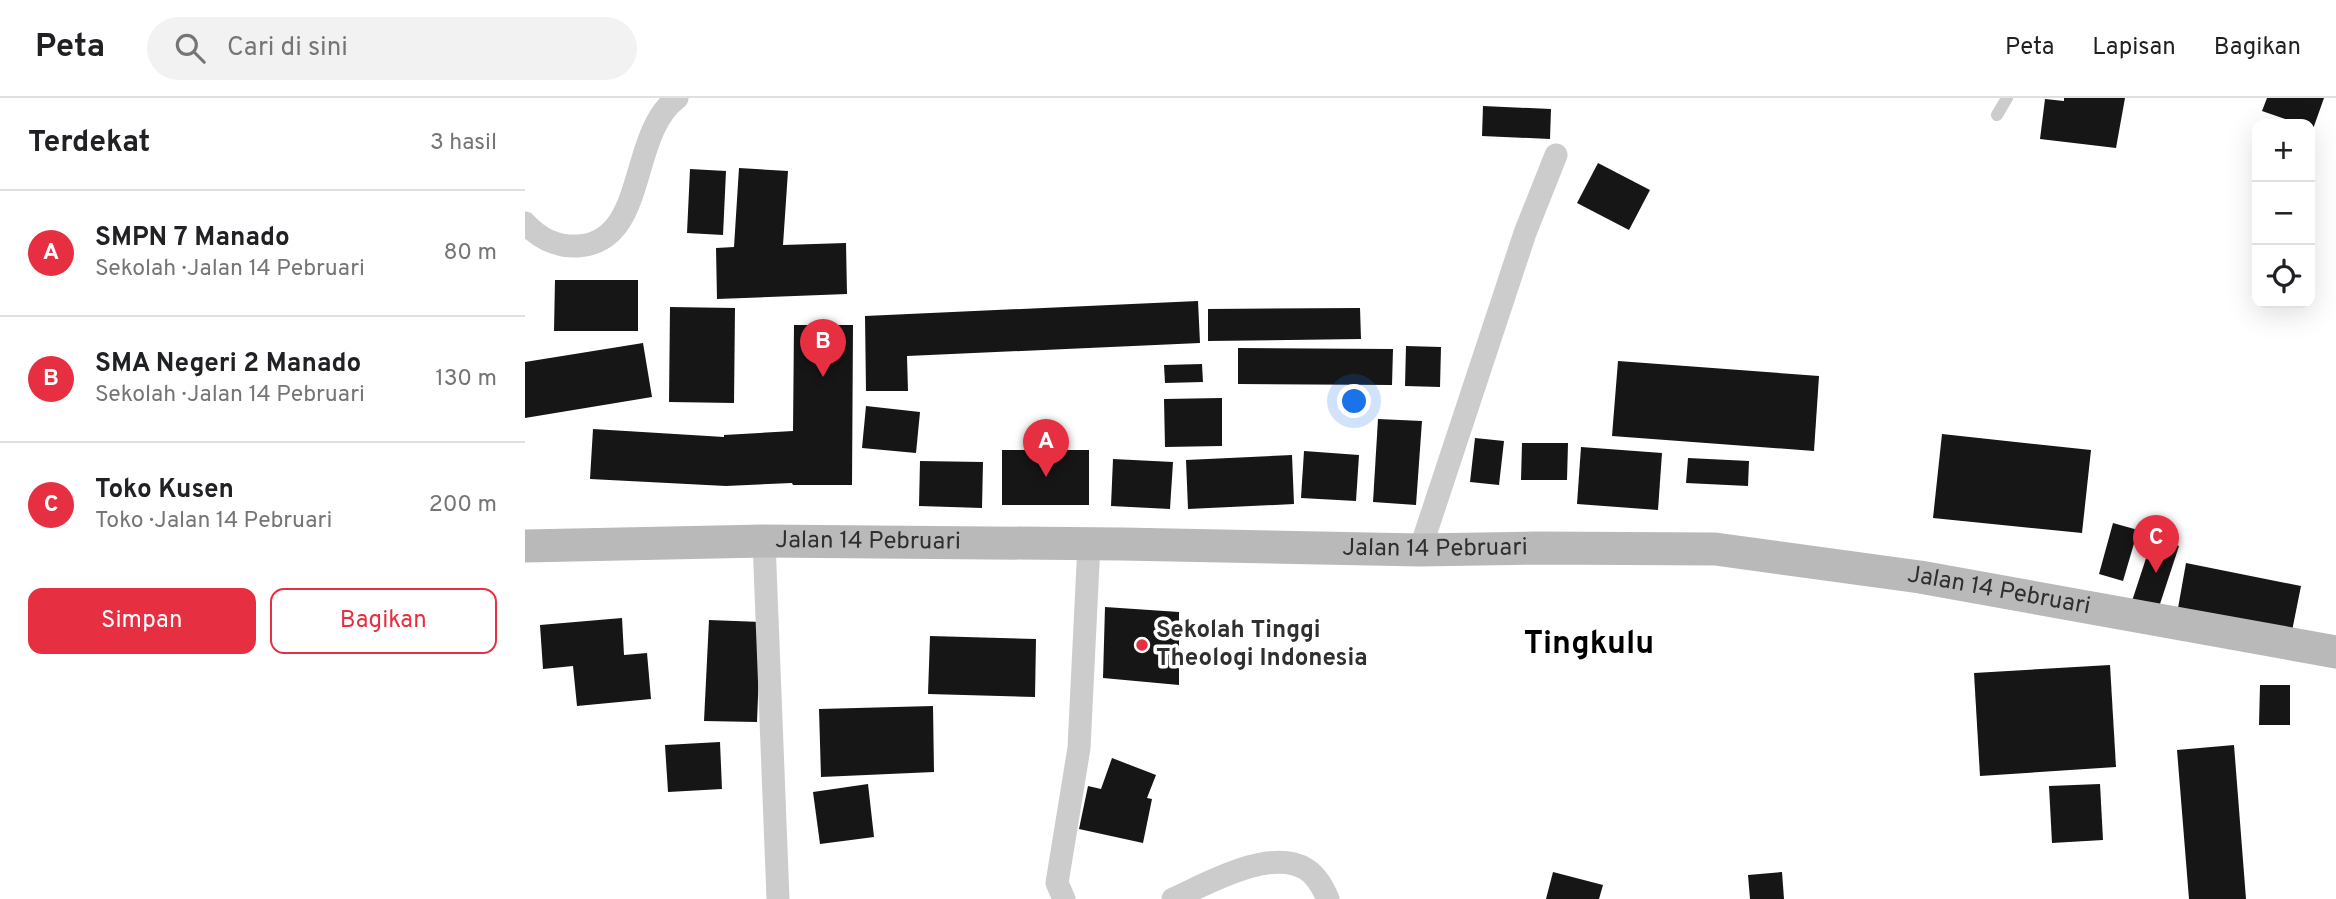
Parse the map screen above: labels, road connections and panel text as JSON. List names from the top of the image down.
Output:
{
  "streets": {
    "main road": ["Jalan 14 Pebruari"]
  },
  "districts": ["Tingkulu"],
  "places": ["Sekolah Tinggi Theologi Indonesia"],
  "page": {
    "header": "Peta",
    "search": "Cari di sini",
    "nav": ["Peta", "Lapisan", "Bagikan"],
    "heading": ["Terdekat", "3 hasil"],
    "map_buttons": ["+", "−"],
    "list": [
      {
        "mark": "A",
        "name": "SMPN 7 Manado",
        "note": "Sekolah · Jalan 14 Pebruari",
        "value": "80 m"
      },
      {
        "mark": "B",
        "name": "SMA Negeri 2 Manado",
        "note": "Sekolah · Jalan 14 Pebruari",
        "value": "130 m"
      },
      {
        "mark": "C",
        "name": "Toko Kusen",
        "note": "Toko · Jalan 14 Pebruari",
        "value": "200 m"
      }
    ],
    "pins": ["B", "A", "C"],
    "buttons": ["Simpan", "Bagikan"]
  }
}
